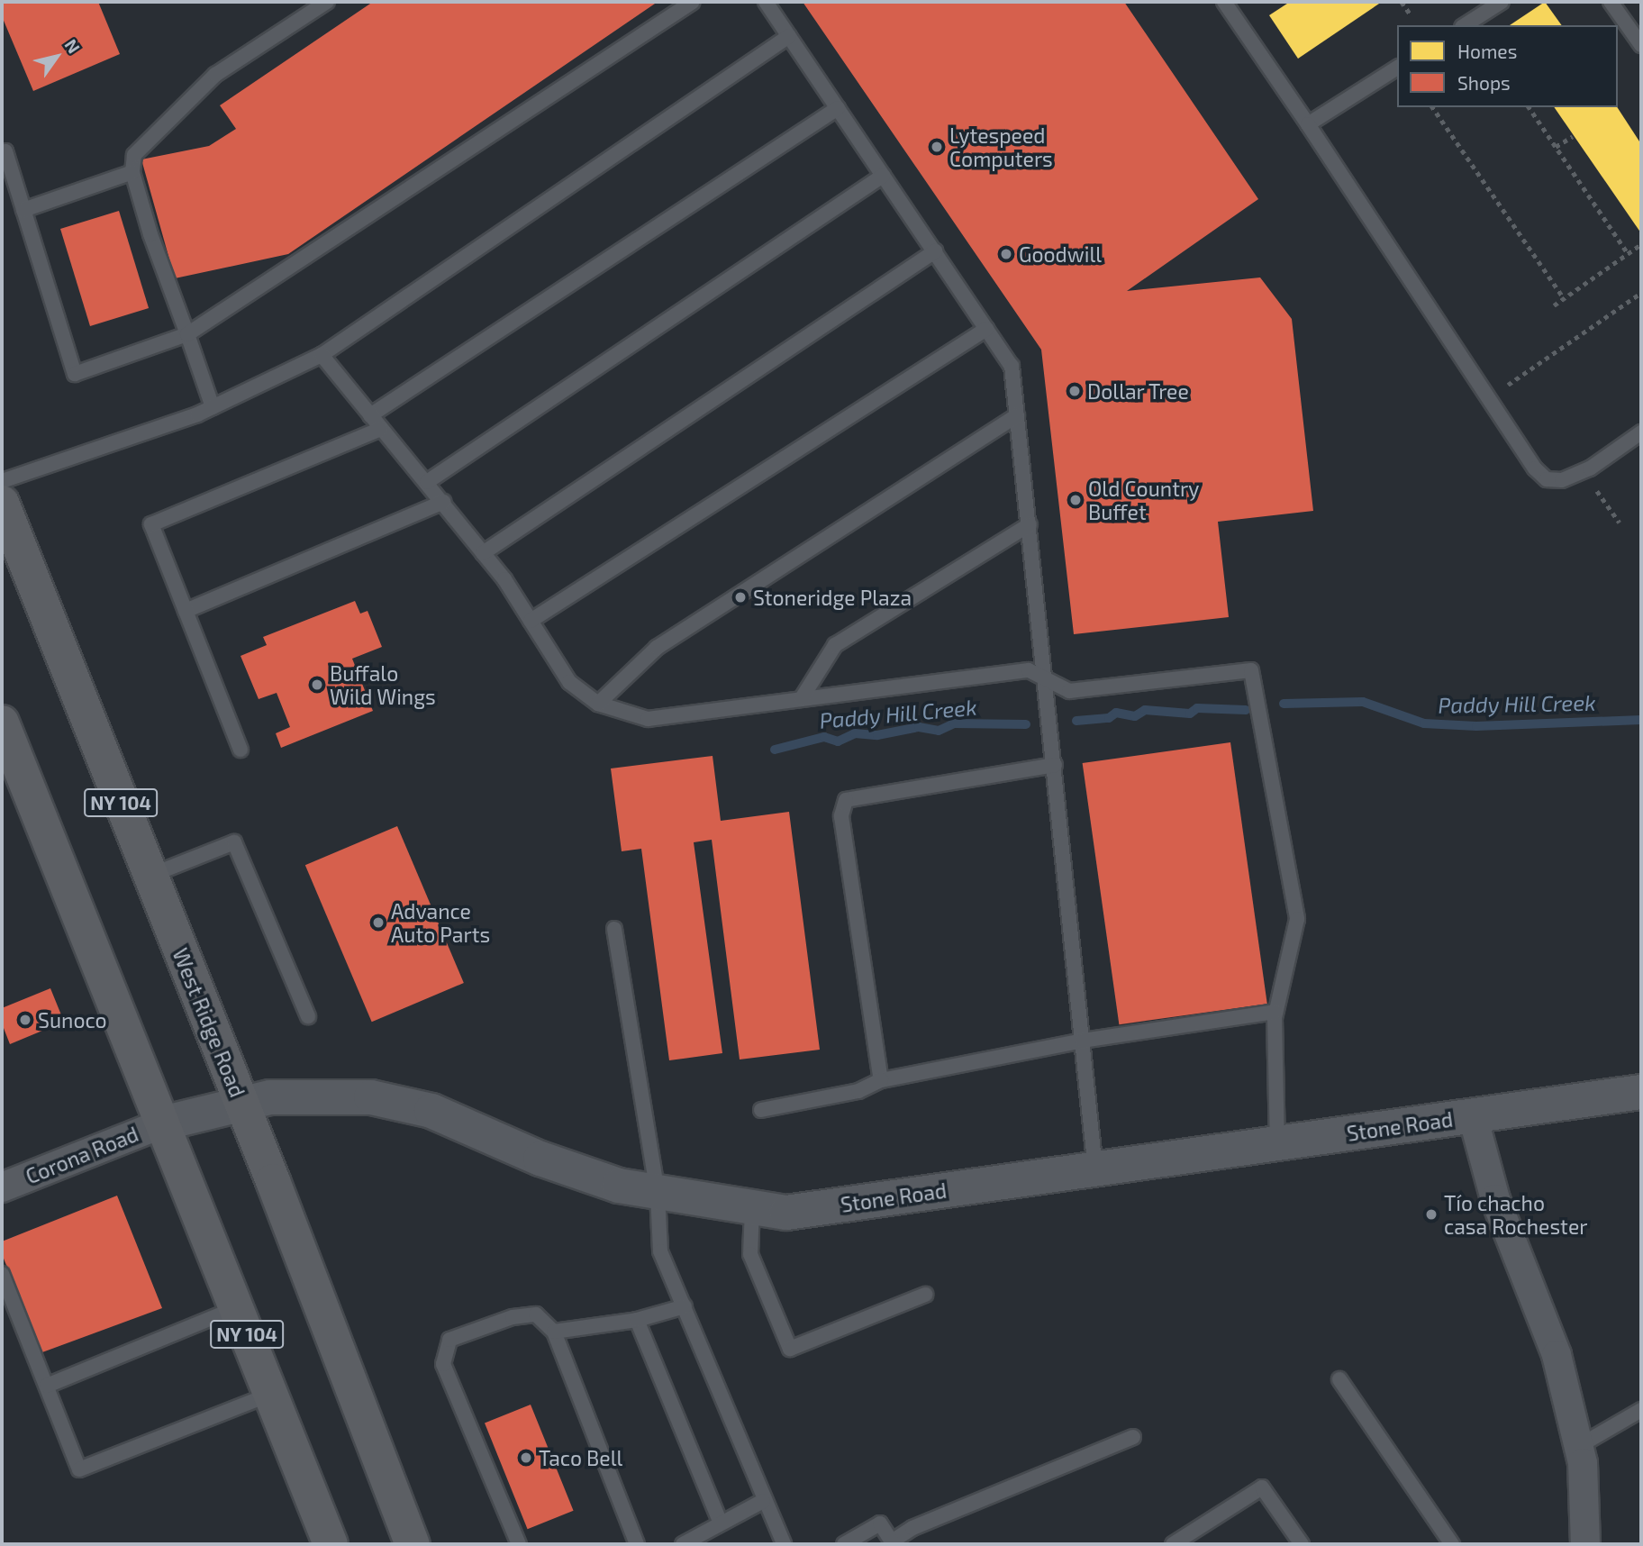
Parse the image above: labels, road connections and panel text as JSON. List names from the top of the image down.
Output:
{
  "streets": {
    "highway": ["NY 104", "West Ridge Road"],
    "street": ["Stone Road", "Corona Road"]
  },
  "crossings": [
    ["NY 104", "Stone Road"],
    ["NY 104", "Corona Road"],
    ["West Ridge Road", "Stone Road"],
    ["Stone Road", "Corona Road"]
  ],
  "water": ["Paddy Hill Creek"],
  "places": [
    "Lytespeed Computers",
    "Goodwill",
    "Dollar Tree",
    "Old Country Buffet",
    "Stoneridge Plaza",
    "Buffalo Wild Wings",
    "Advance Auto Parts",
    "Sunoco",
    "Tío chacho casa Rochester",
    "Taco Bell"
  ],
  "legend": ["Homes", "Shops"],
  "north": "top right"
}
